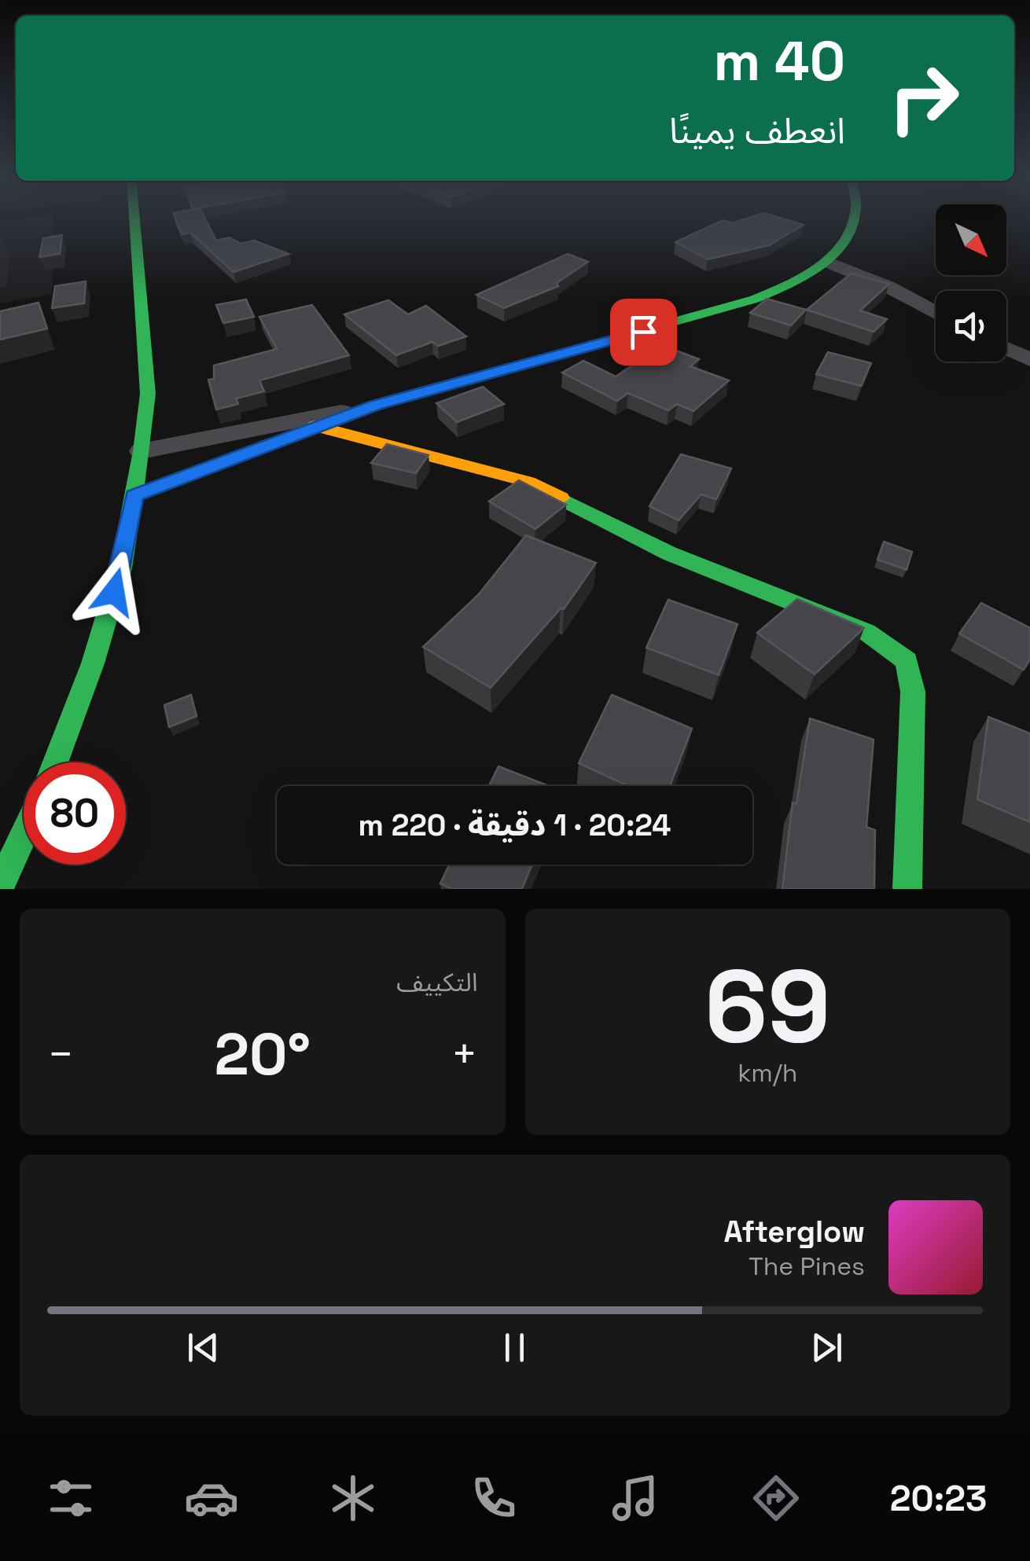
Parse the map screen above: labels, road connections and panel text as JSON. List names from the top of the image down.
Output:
{
  "north": "bottom right",
  "page": {
    "turn": ["40 m", "انعطف يمينًا"],
    "limit": "80",
    "trip": "20:24 · 1 دقيقة · 220 m",
    "tile": [
      ["69", "km/h"],
      "التكييف"
    ],
    "heat": ["−", "20°", "+"],
    "song": ["Afterglow", "The Pines"],
    "tabs": "20:23"
  }
}
